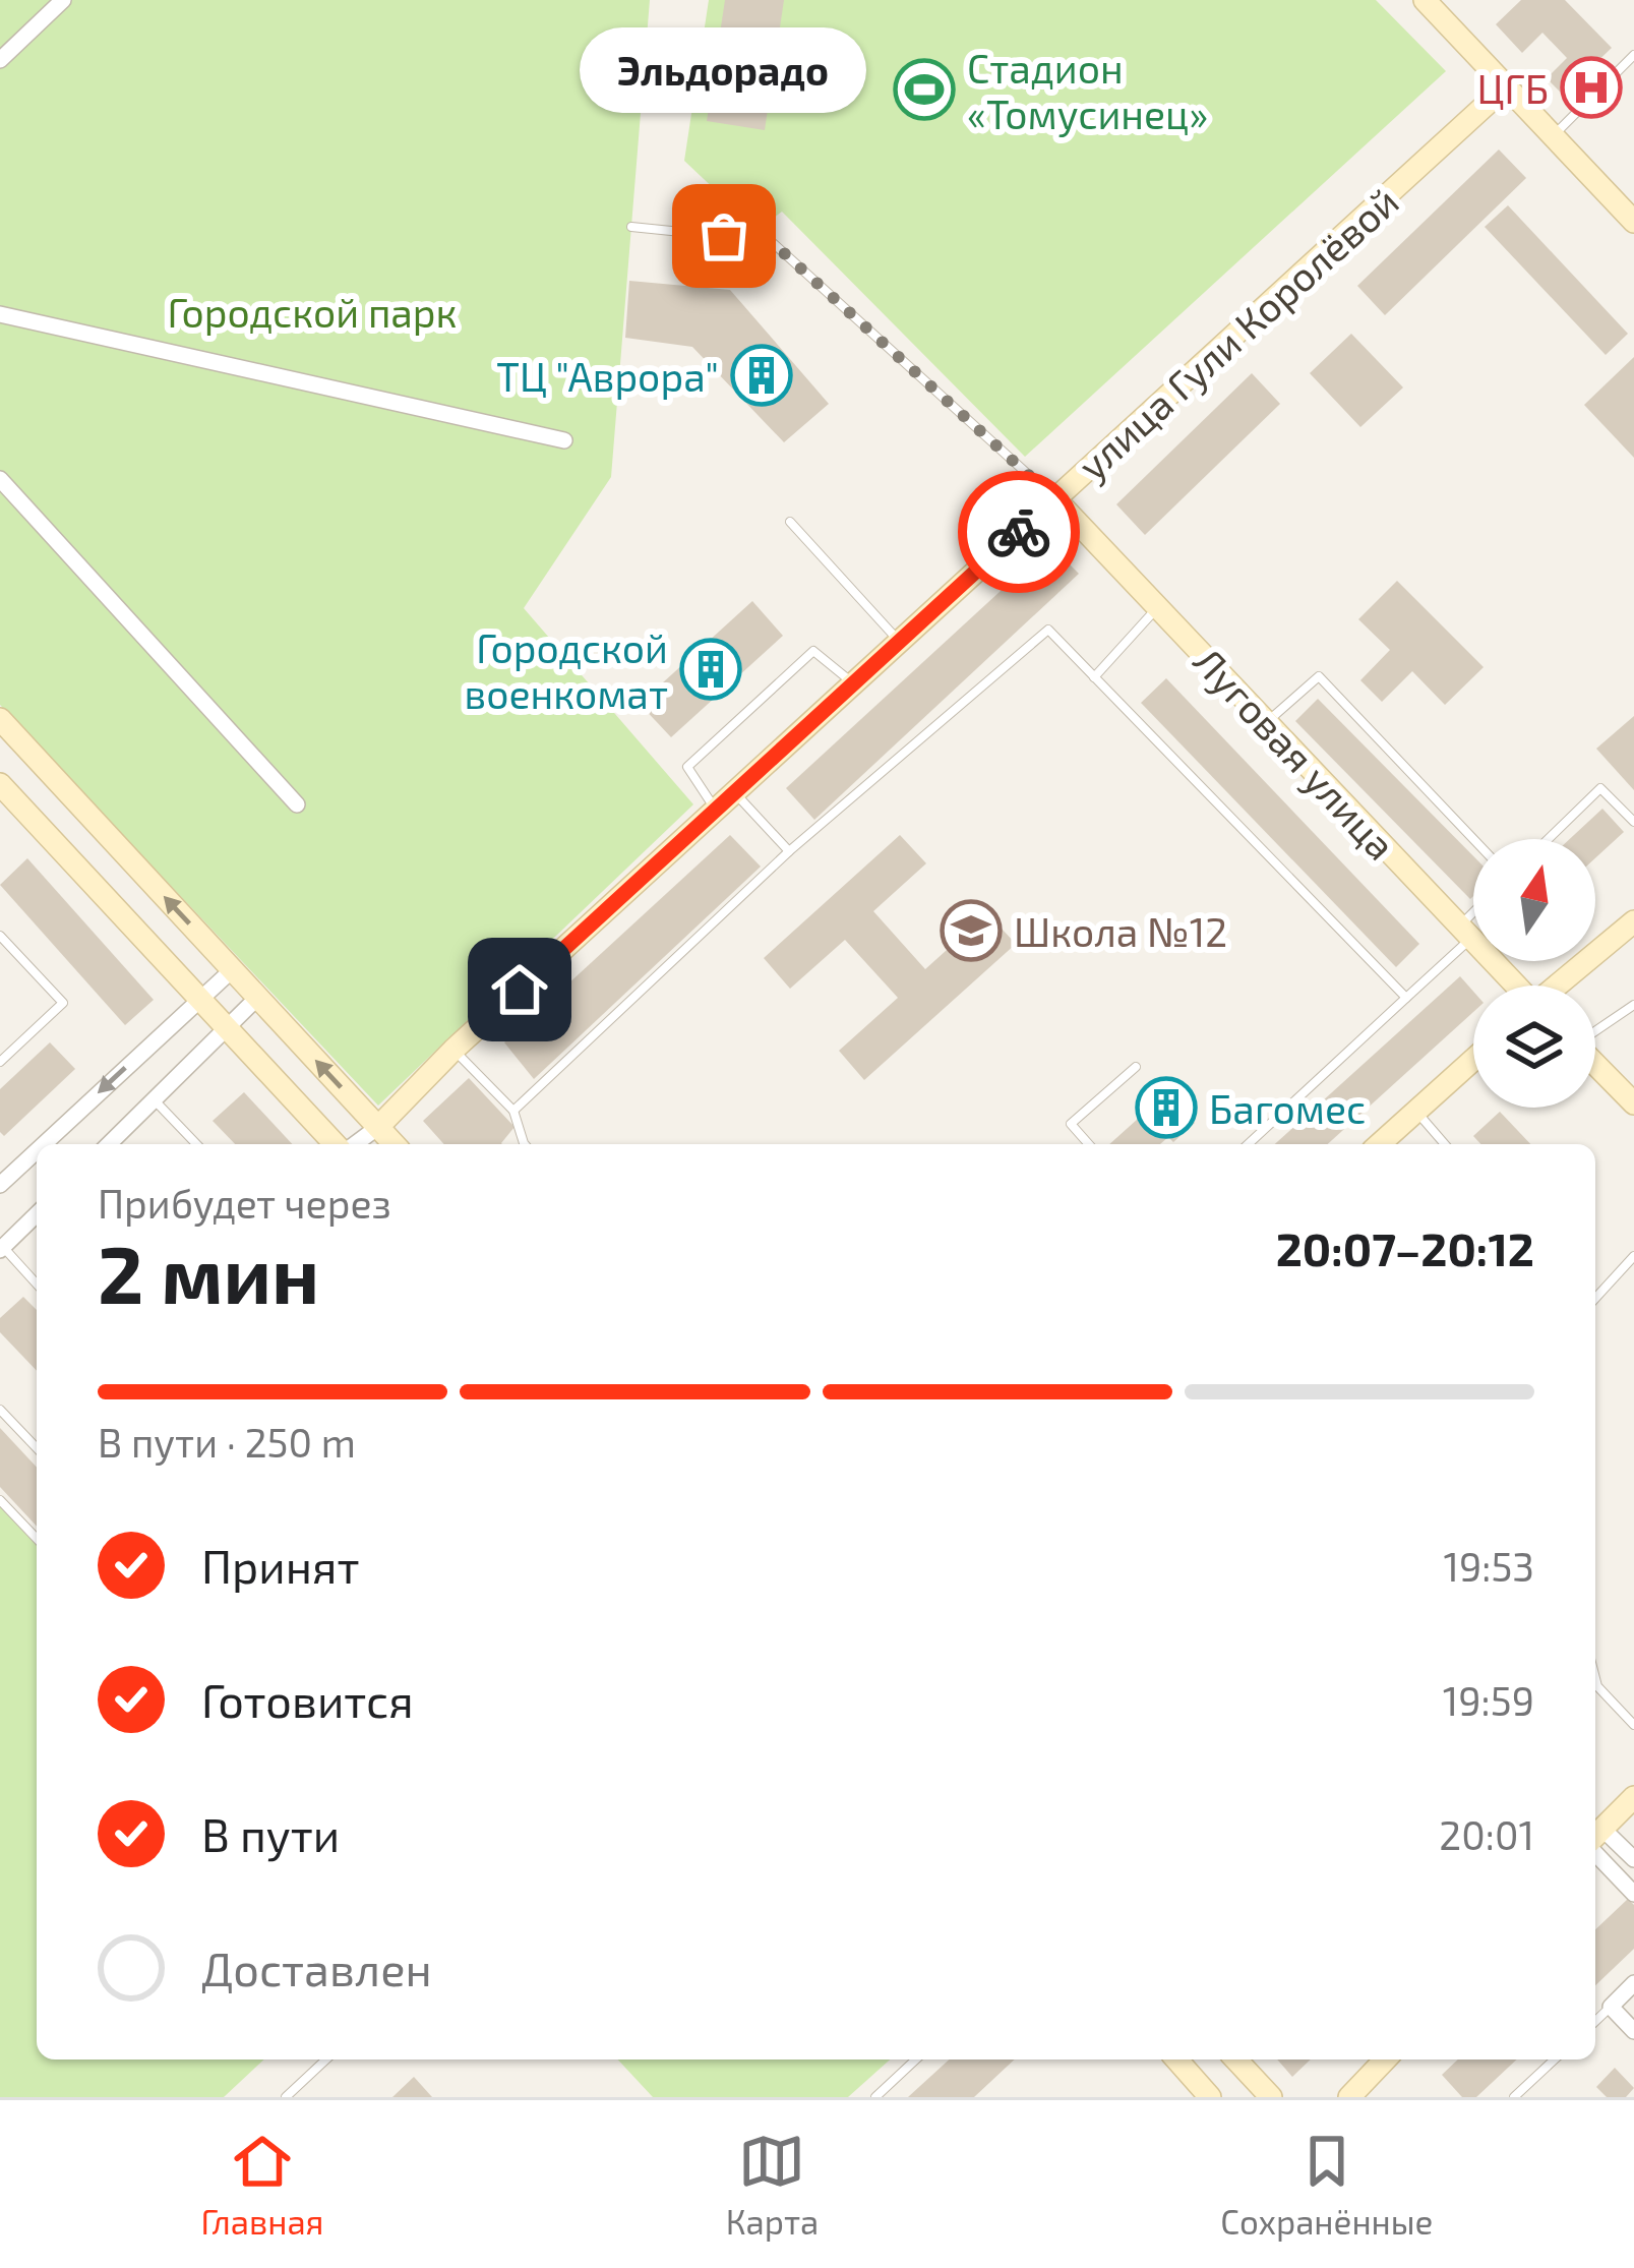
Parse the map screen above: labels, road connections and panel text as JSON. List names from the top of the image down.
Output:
{
  "streets": {
    "street": ["улица Гули Королёвой", "Луговая улица"]
  },
  "crossings": [
    ["улица Гули Королёвой", "Луговая улица"]
  ],
  "parks": ["Городской парк"],
  "places": {
    "hospital": ["ЦГБ"],
    "sports": ["Стадион «Томусинец»"],
    "other": ["Эльдорадо"],
    "building": ["ТЦ \"Аврора\"", "Городской военкомат", "Багомес"],
    "school or university": ["Школа №12"]
  },
  "north": "top",
  "page": {
    "bubble": "Эльдорадо",
    "heading": ["2 мин", "Прибудет через", "20:07–20:12"],
    "bar": "В пути · 250 m",
    "list": [
      ["Принят", "19:53"],
      ["Готовится", "19:59"],
      ["В пути", "20:01"],
      "Доставлен"
    ],
    "tabs": ["Главная", "Карта", "Сохранённые"]
  }
}
